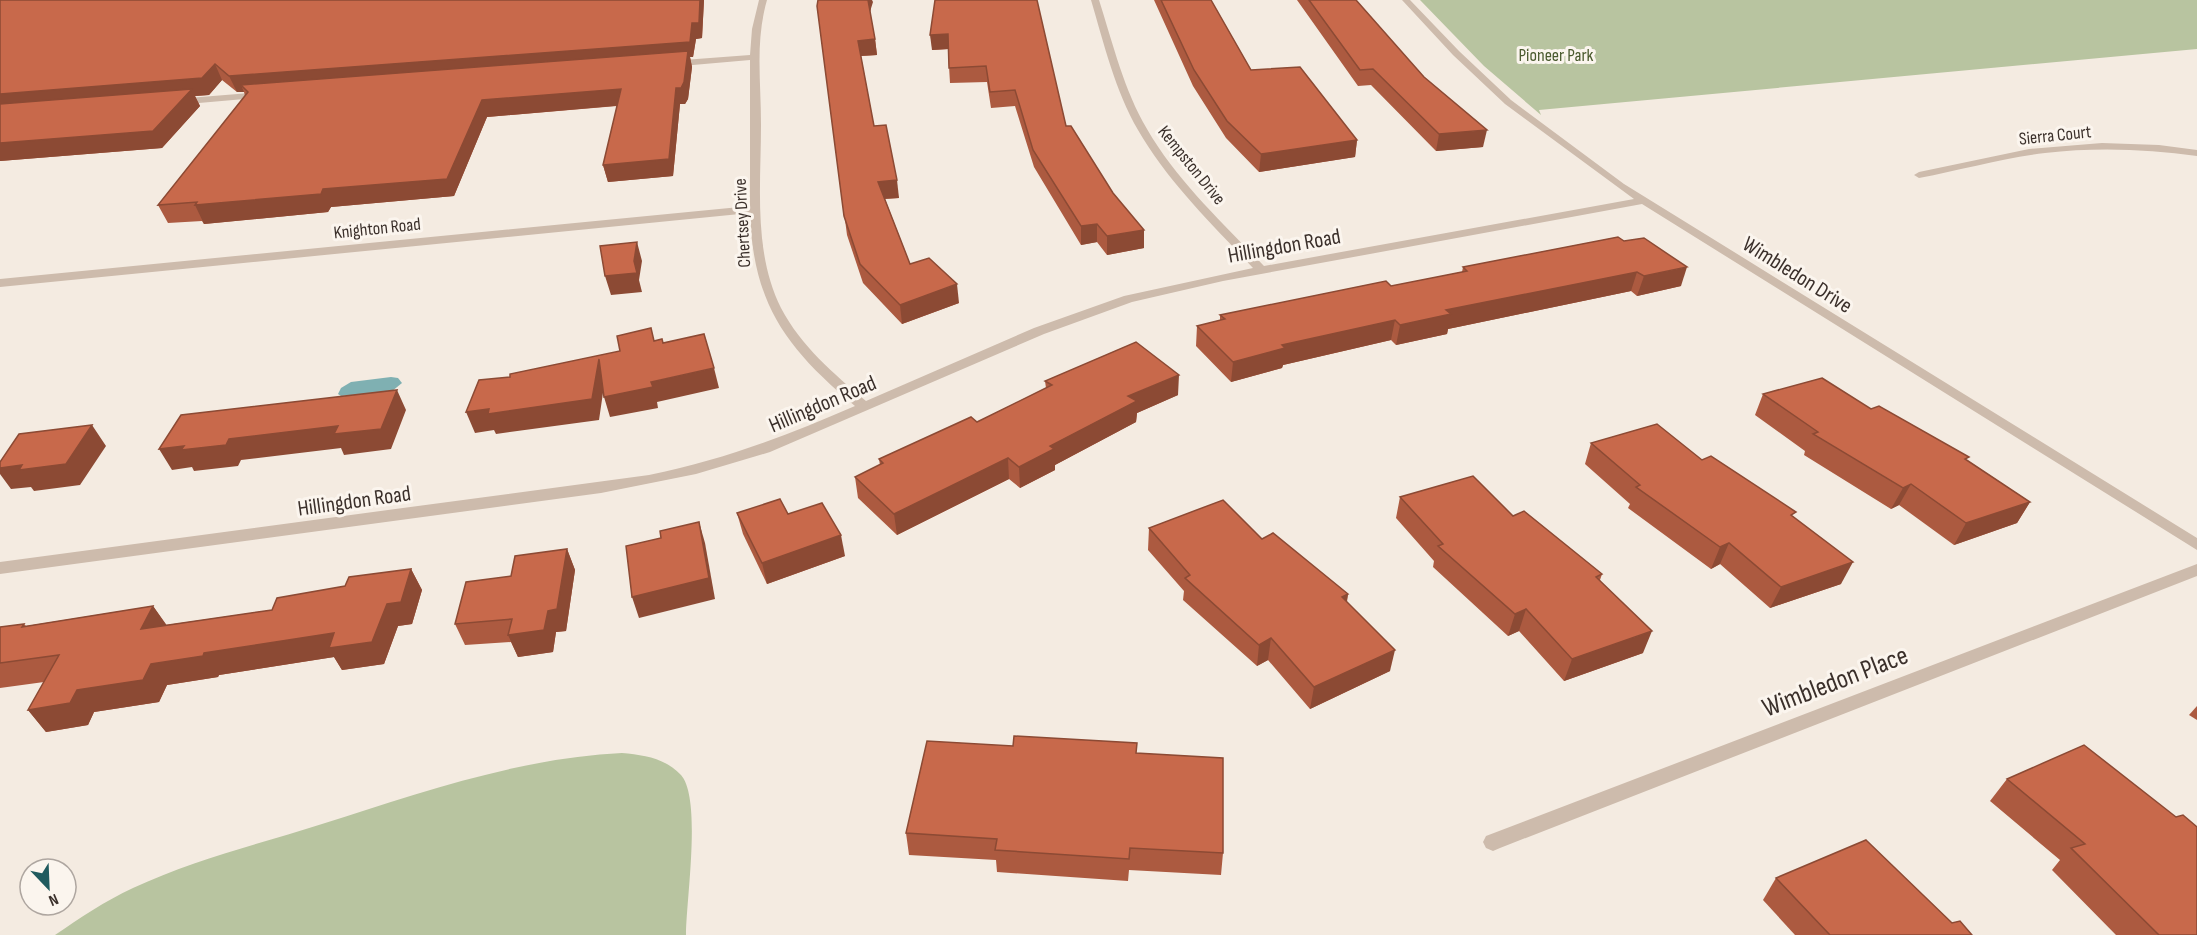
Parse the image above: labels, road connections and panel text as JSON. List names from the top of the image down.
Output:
{
  "streets": {
    "street": [
      "Sierra Court",
      "Kempston Drive",
      "Chertsey Drive",
      "Knighton Road",
      "Hillingdon Road",
      "Wimbledon Drive",
      "Wimbledon Place"
    ]
  },
  "crossings": [
    ["Kempston Drive", "Hillingdon Road"],
    ["Chertsey Drive", "Knighton Road"],
    ["Chertsey Drive", "Hillingdon Road"],
    ["Hillingdon Road", "Wimbledon Drive"]
  ],
  "parks": ["Pioneer Park"],
  "north": "bottom right"
}
